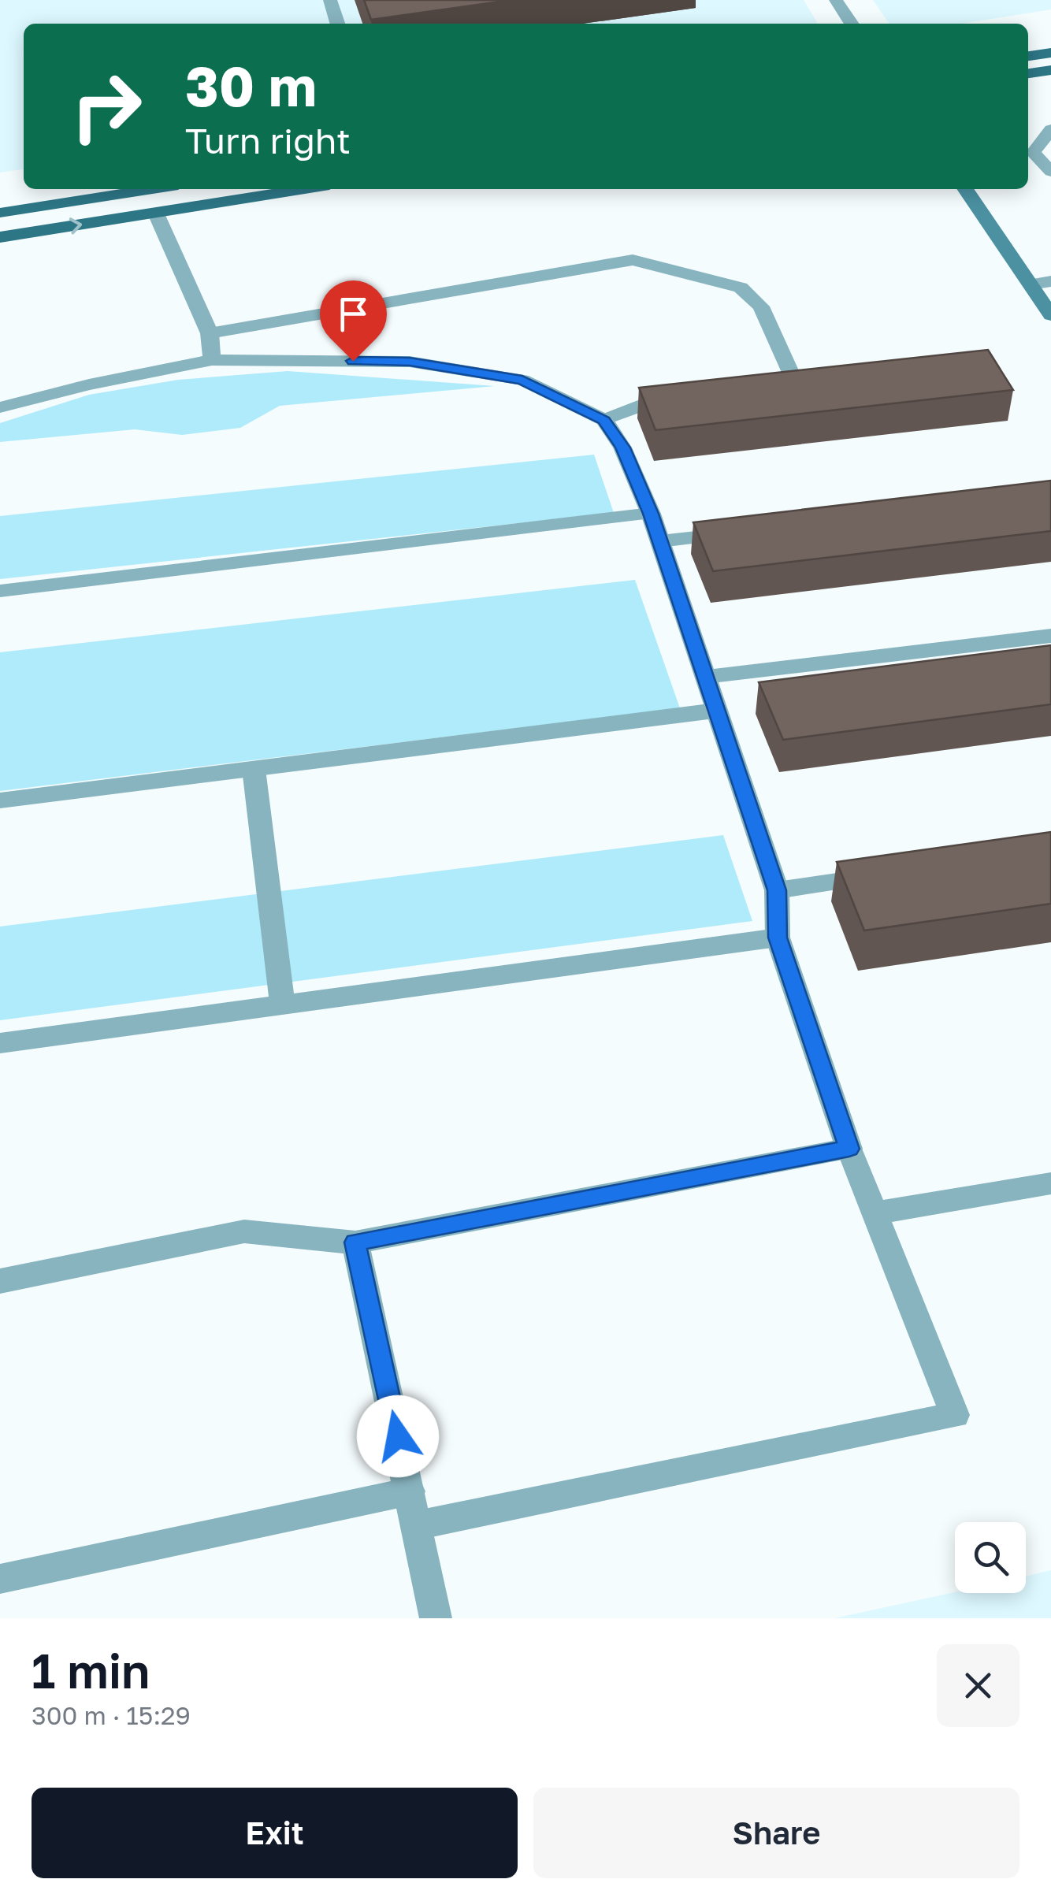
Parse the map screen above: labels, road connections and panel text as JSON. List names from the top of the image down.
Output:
{
  "page": {
    "turn": ["30 m", "Turn right"],
    "heading": ["1 min", "300 m · 15:29"],
    "buttons": ["Exit", "Share"]
  }
}
